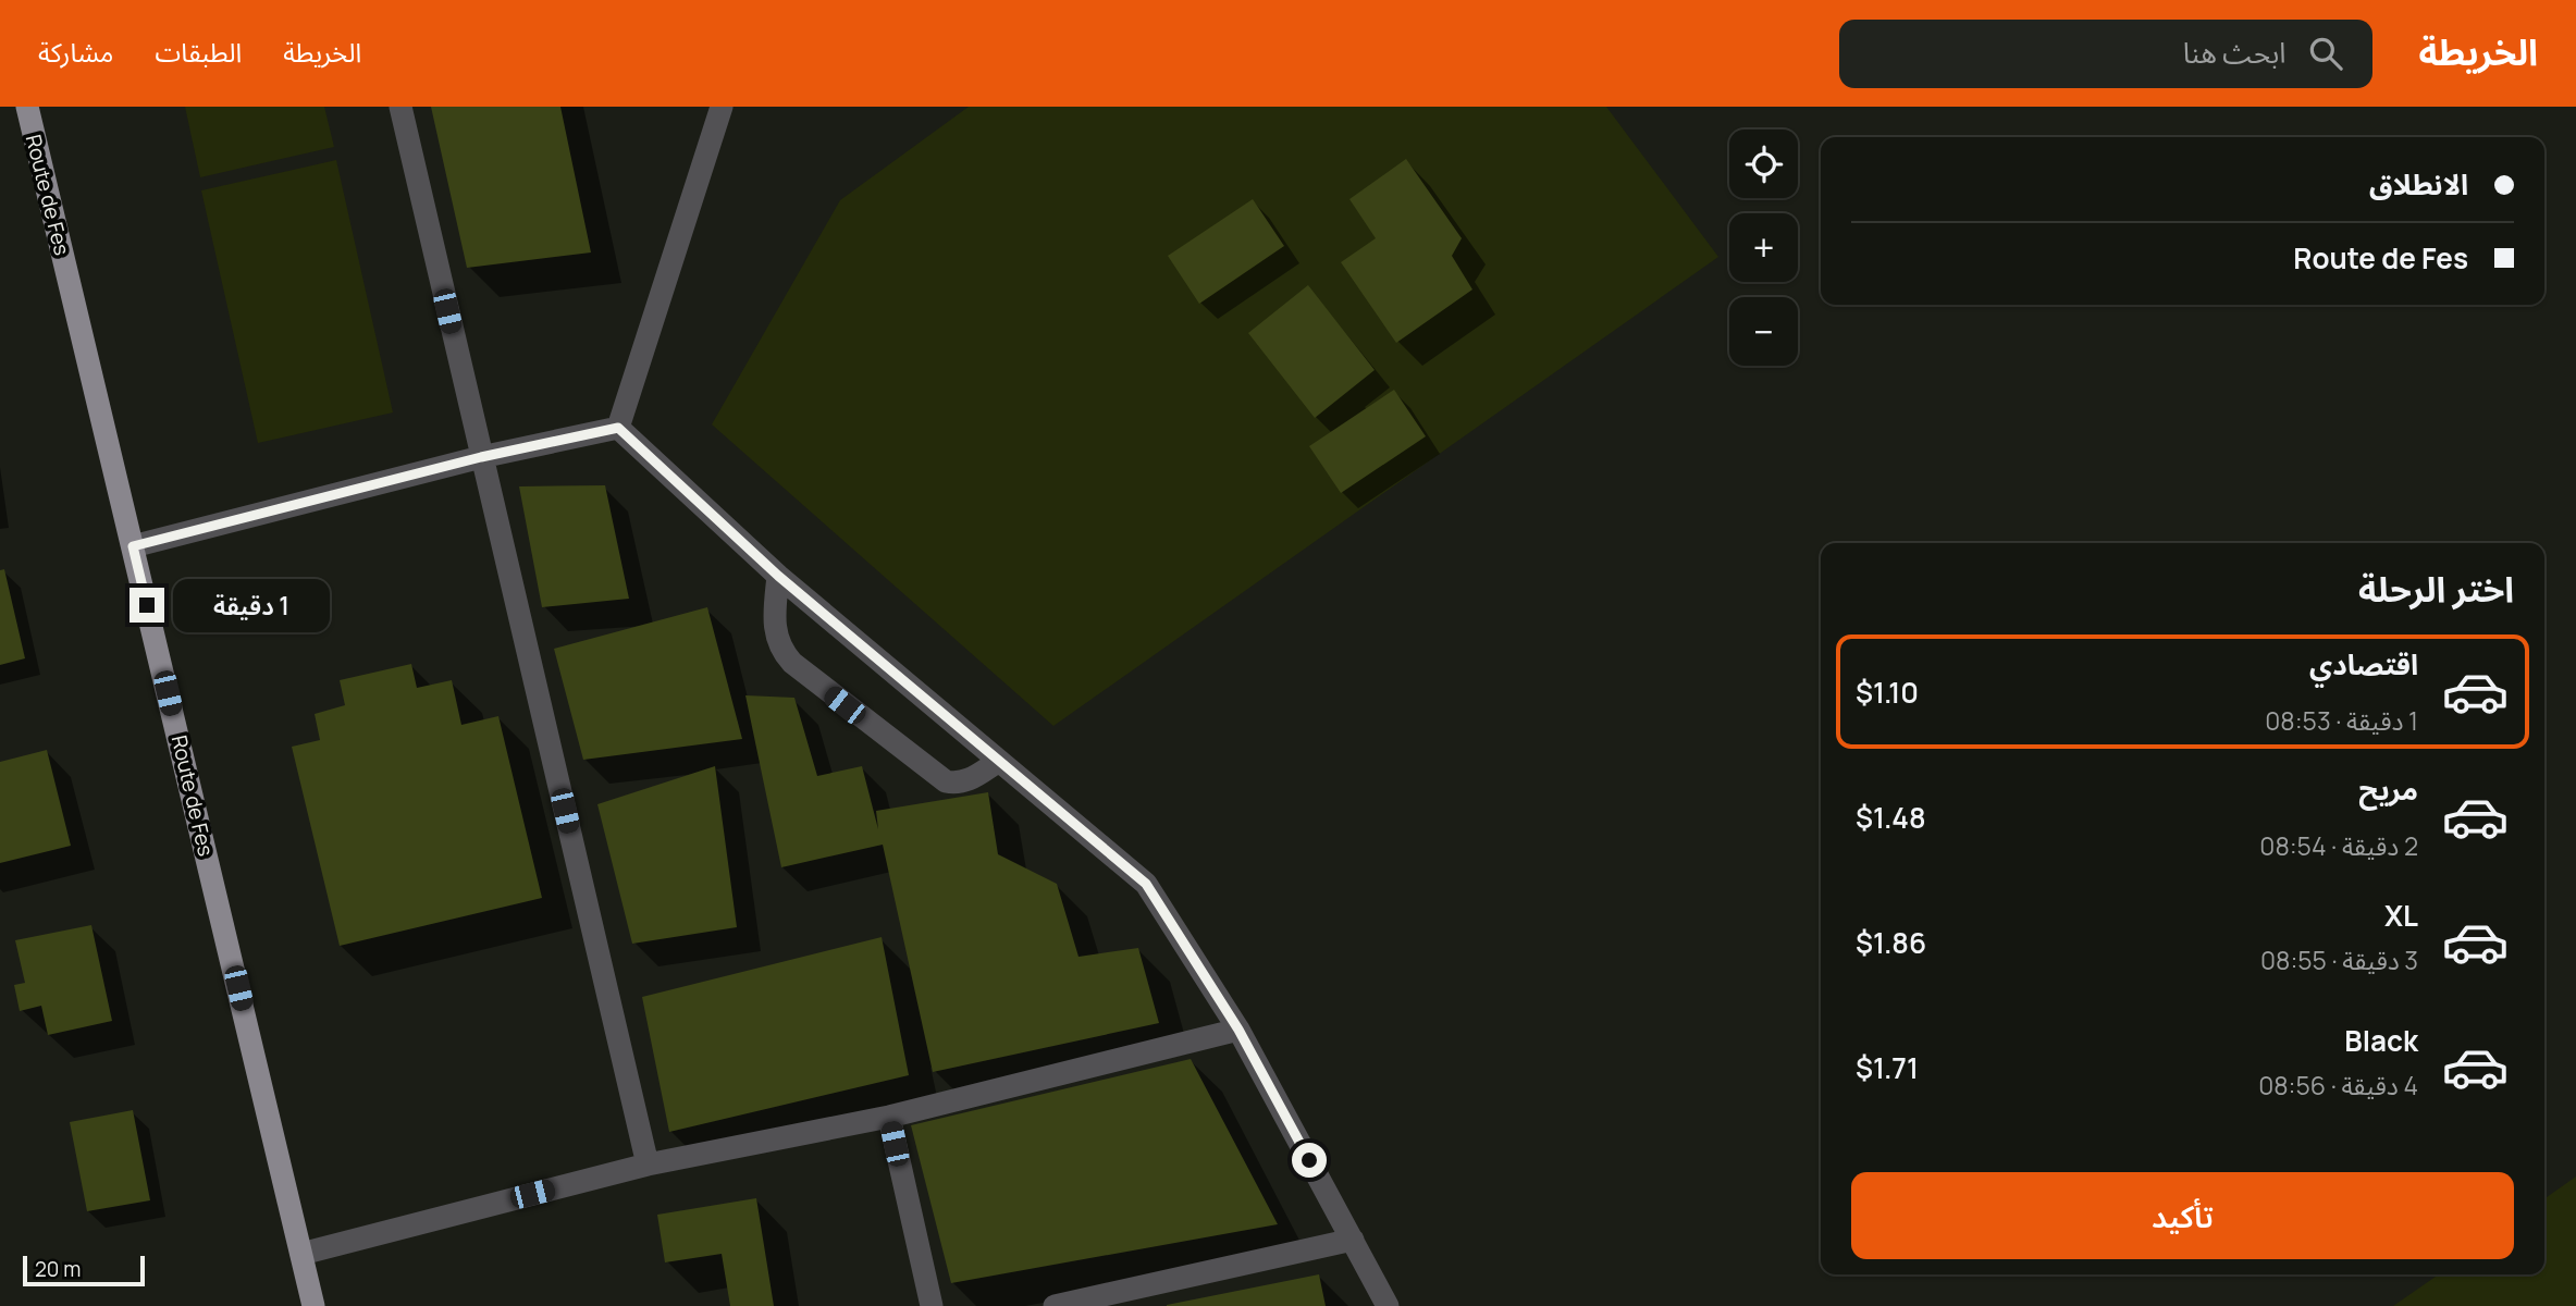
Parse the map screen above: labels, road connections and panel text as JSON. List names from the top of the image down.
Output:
{
  "streets": {
    "main road": ["Route de Fes"]
  },
  "scale_bar": "20 m",
  "page": {
    "header": "الخريطة",
    "search": "ابحث هنا",
    "nav": ["الخريطة", "الطبقات", "مشاركة"],
    "map_buttons": ["+", "−"],
    "banner": ["الانطلاق", "Route de Fes"],
    "heading": "اختر الرحلة",
    "bubble": "1 دقيقة",
    "list": [
      {
        "name": "اقتصادي",
        "note": "1 دقيقة · 08:53",
        "value": "$1.10"
      },
      {
        "name": "مريح",
        "note": "2 دقيقة · 08:54",
        "value": "$1.48"
      },
      {
        "name": "XL",
        "note": "3 دقيقة · 08:55",
        "value": "$1.86"
      },
      {
        "name": "Black",
        "note": "4 دقيقة · 08:56",
        "value": "$1.71"
      }
    ],
    "buttons": "تأكيد",
    "scale": "20 m"
  }
}
